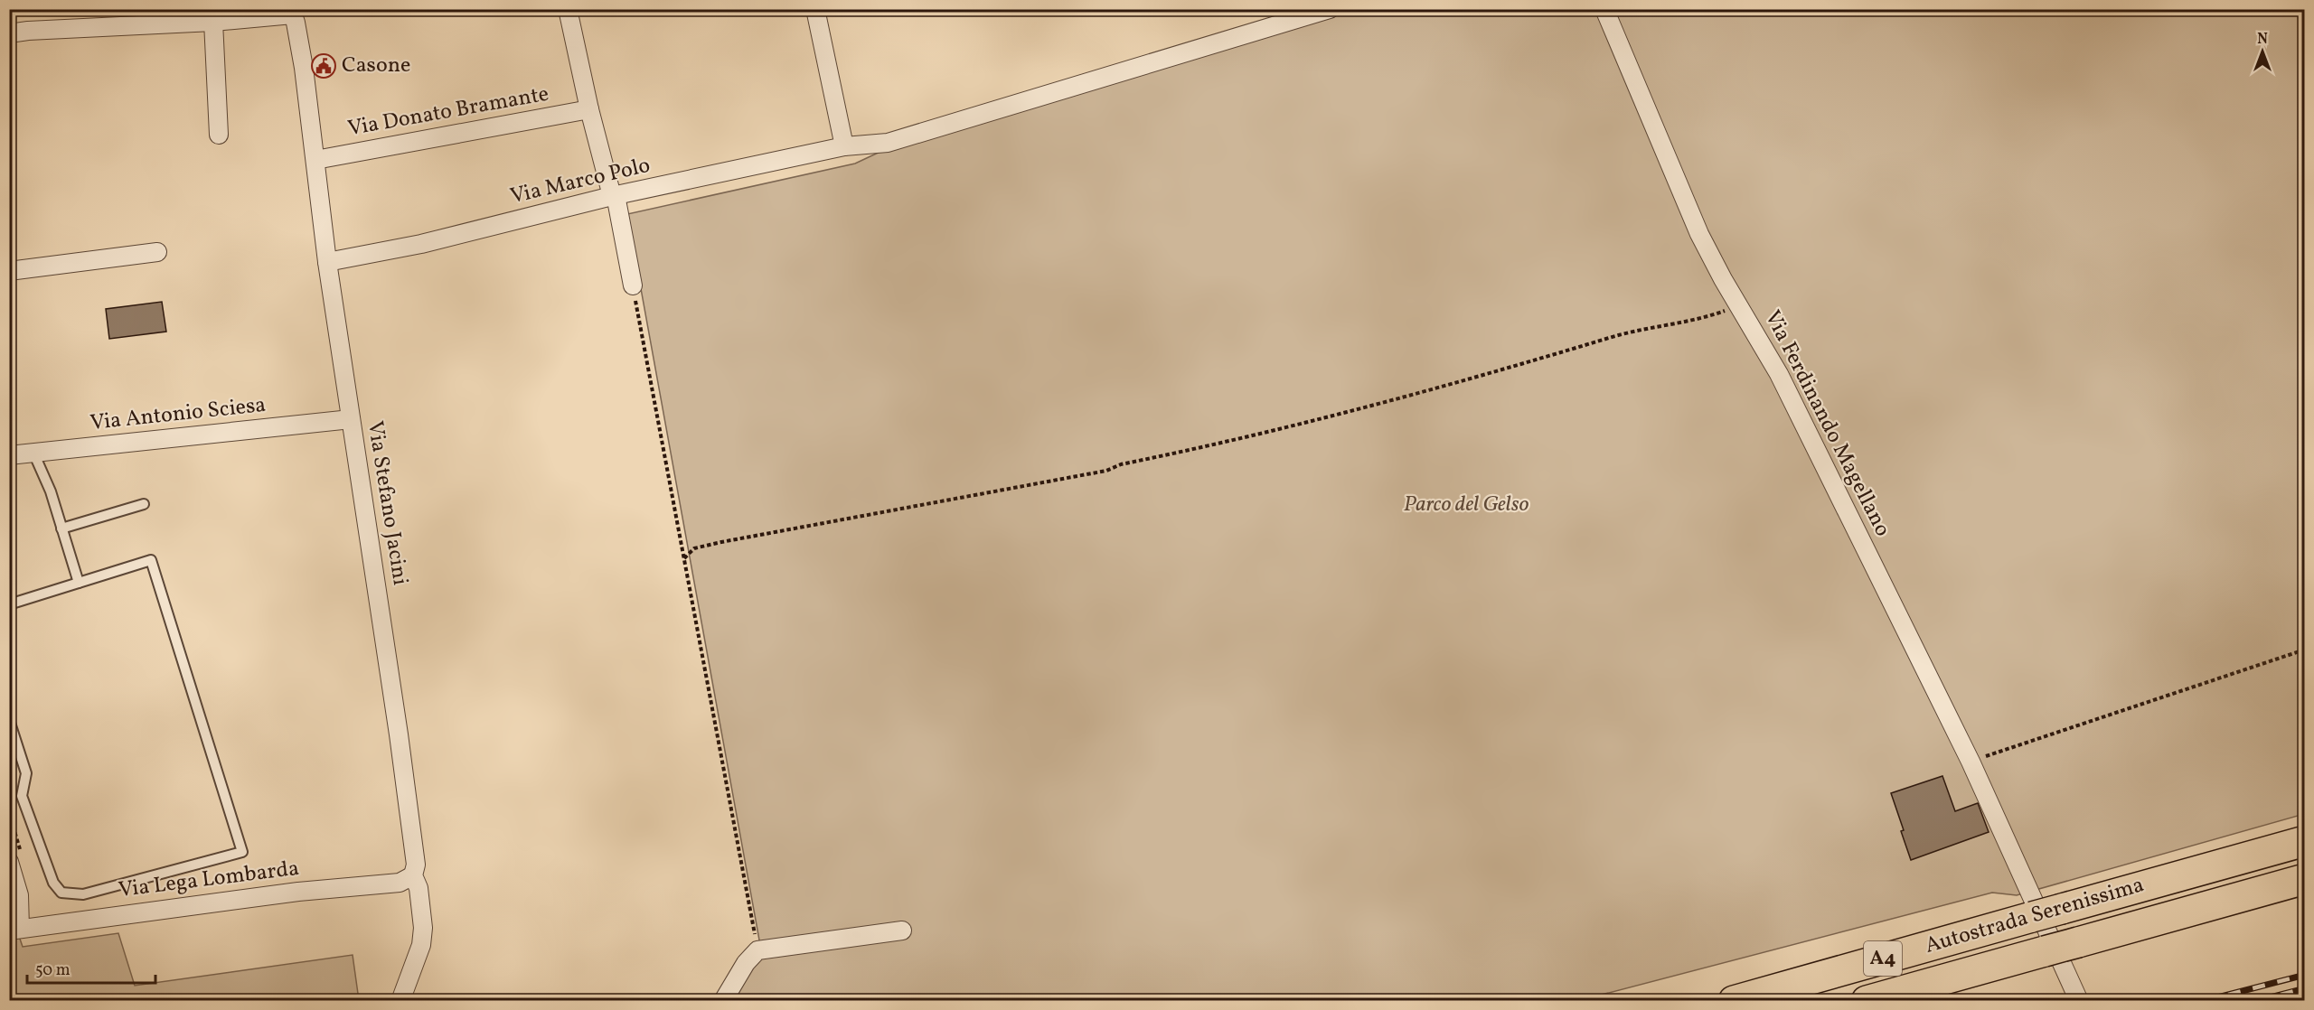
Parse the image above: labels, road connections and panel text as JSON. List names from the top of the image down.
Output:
{
  "streets": {
    "highway": ["Autostrada Serenissima", "A4"],
    "street": [
      "Via Donato Bramante",
      "Via Marco Polo",
      "Via Antonio Sciesa",
      "Via Ferdinando Magellano",
      "Via Stefano Jacini",
      "Via Lega Lombarda"
    ]
  },
  "crossings": [
    ["Via Donato Bramante", "Via Stefano Jacini"],
    ["Via Marco Polo", "Via Stefano Jacini"],
    ["Via Antonio Sciesa", "Via Stefano Jacini"],
    ["Via Stefano Jacini", "Via Lega Lombarda"]
  ],
  "parks": ["Parco del Gelso"],
  "places": {
    "public building": ["Casone"]
  },
  "scale_bar": "50 m",
  "north": "top"
}
